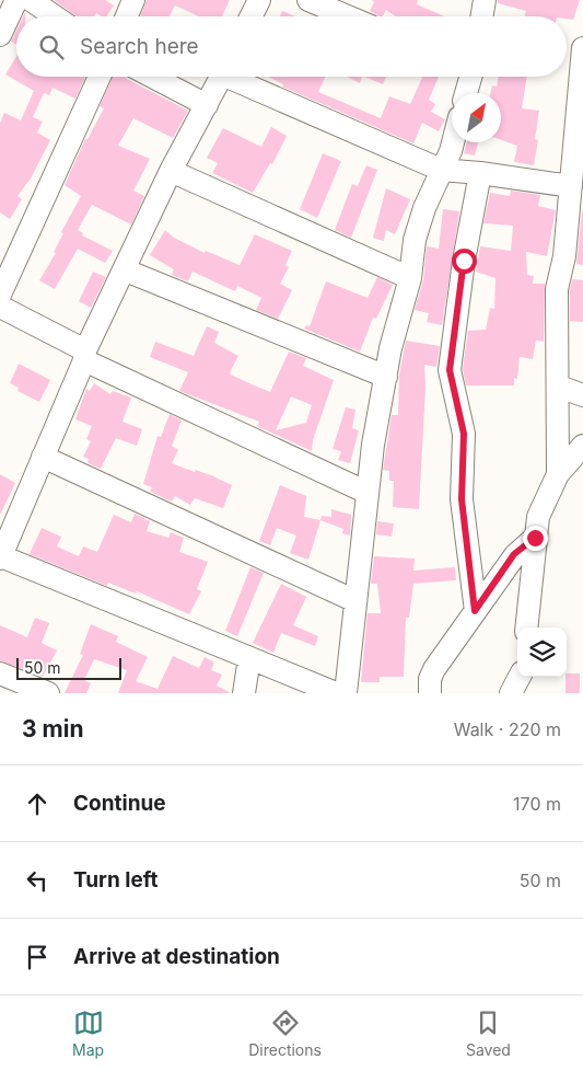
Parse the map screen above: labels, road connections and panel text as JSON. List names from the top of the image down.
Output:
{
  "scale_bar": "50 m",
  "north": "top right",
  "page": {
    "search": "Search here",
    "scale": "50 m",
    "heading": ["3 min", "Walk · 220 m"],
    "list": [
      ["Continue", "170 m"],
      ["Turn left", "50 m"],
      "Arrive at destination"
    ],
    "nav": ["Map", "Directions", "Saved"]
  }
}
